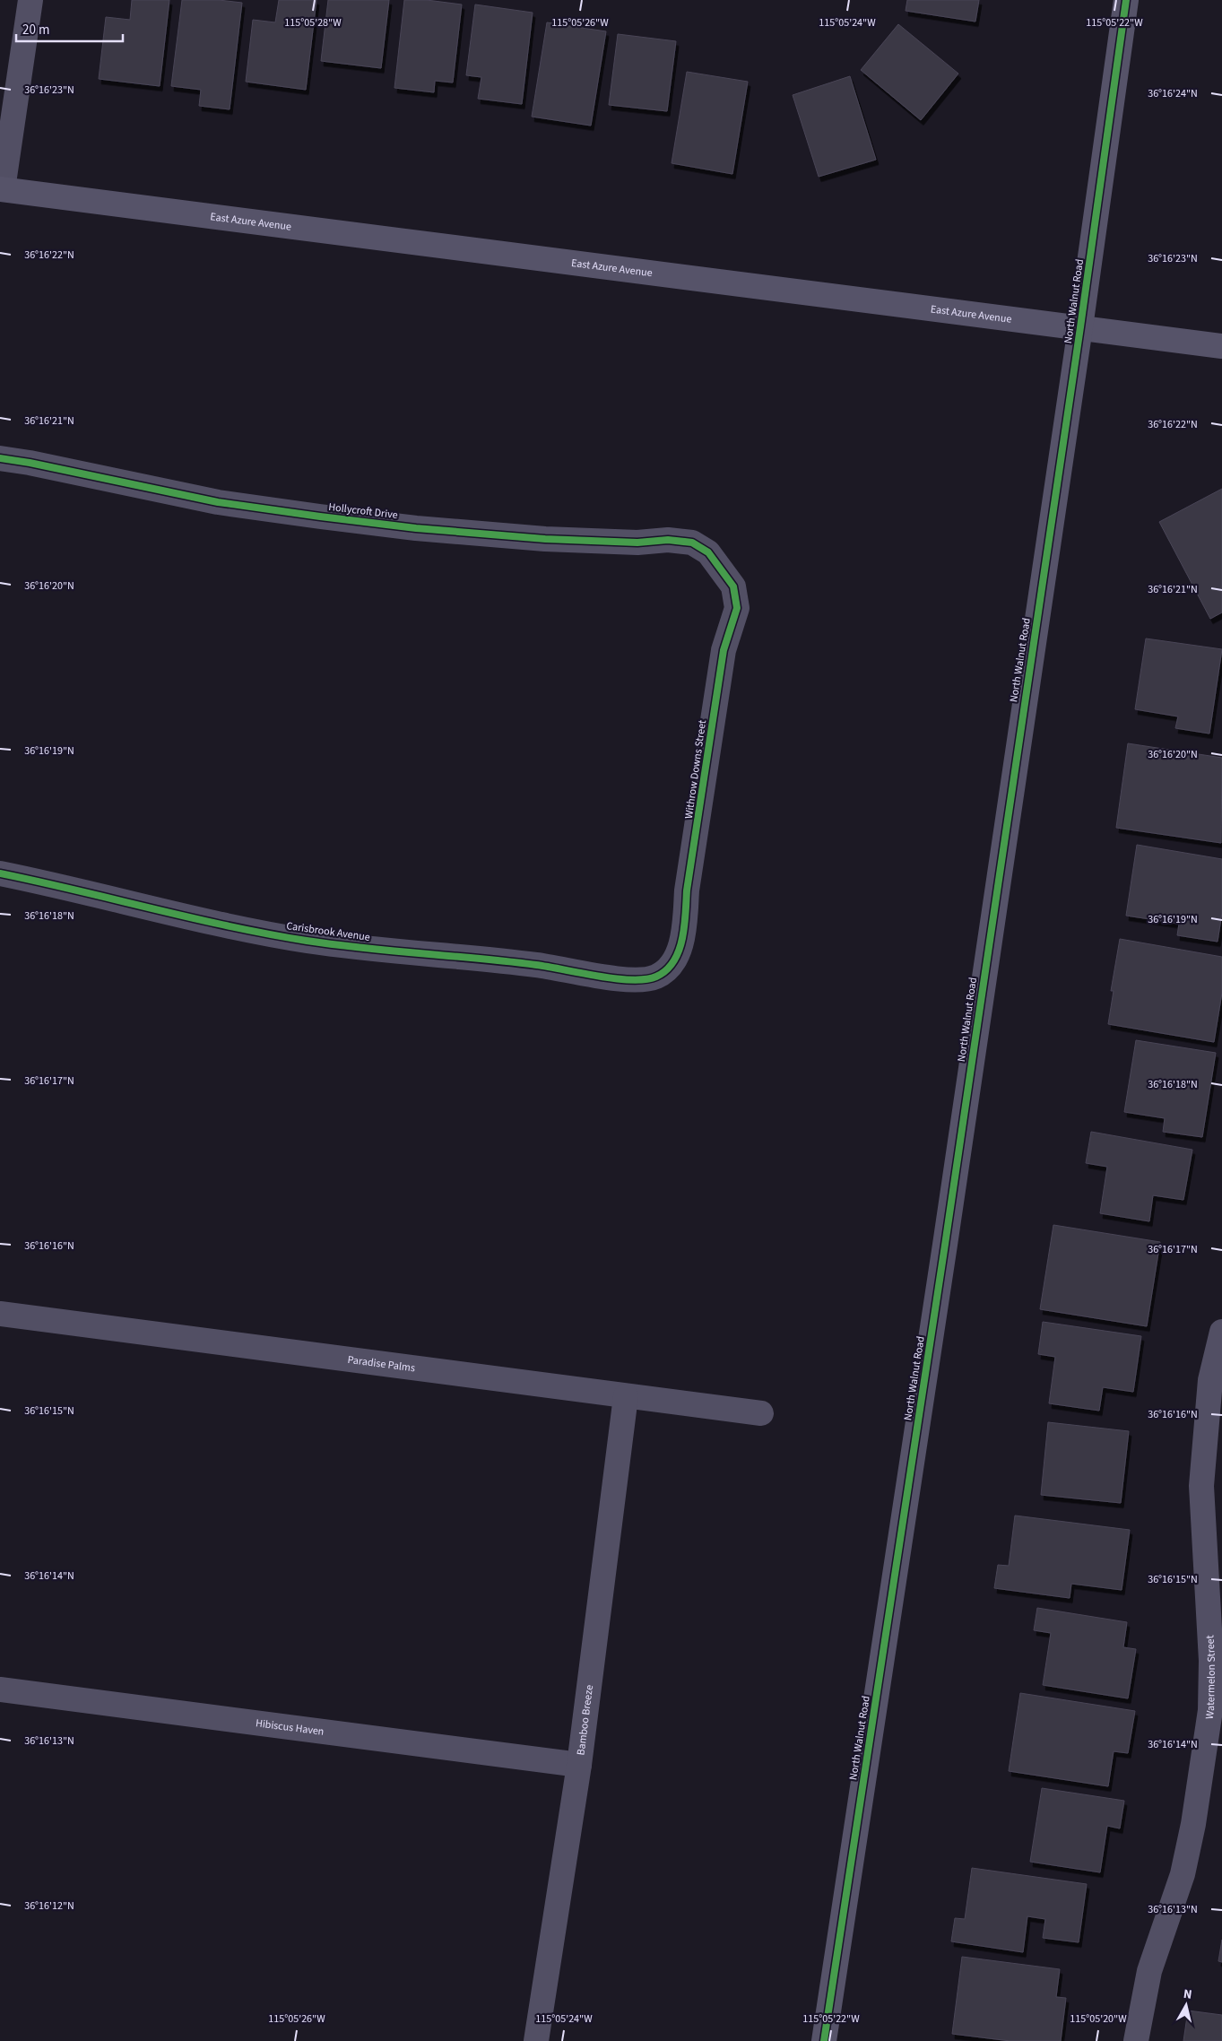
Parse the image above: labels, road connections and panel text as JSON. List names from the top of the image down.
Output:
{
  "streets": {
    "street": [
      "East Azure Avenue",
      "North Walnut Road",
      "Hollycroft Drive",
      "Withrow Downs Street",
      "Carisbrook Avenue",
      "Paradise Palms",
      "Watermelon Street",
      "Bamboo Breeze",
      "Hibiscus Haven"
    ]
  },
  "crossings": [
    ["East Azure Avenue", "North Walnut Road"],
    ["Hollycroft Drive", "Withrow Downs Street"],
    ["Withrow Downs Street", "Carisbrook Avenue"],
    ["Paradise Palms", "Bamboo Breeze"],
    ["Bamboo Breeze", "Hibiscus Haven"]
  ],
  "scale_bar": "20 m",
  "north": "top",
  "coordinates": [
    "115°05'28\"W",
    "115°05'26\"W",
    "115°05'24\"W",
    "115°05'22\"W",
    "36°16'23\"N",
    "36°16'24\"N",
    "36°16'22\"N",
    "36°16'21\"N",
    "36°16'20\"N",
    "36°16'19\"N",
    "36°16'18\"N",
    "36°16'17\"N",
    "36°16'16\"N",
    "36°16'15\"N",
    "36°16'14\"N",
    "36°16'13\"N",
    "36°16'12\"N",
    "115°05'20\"W"
  ]
}
